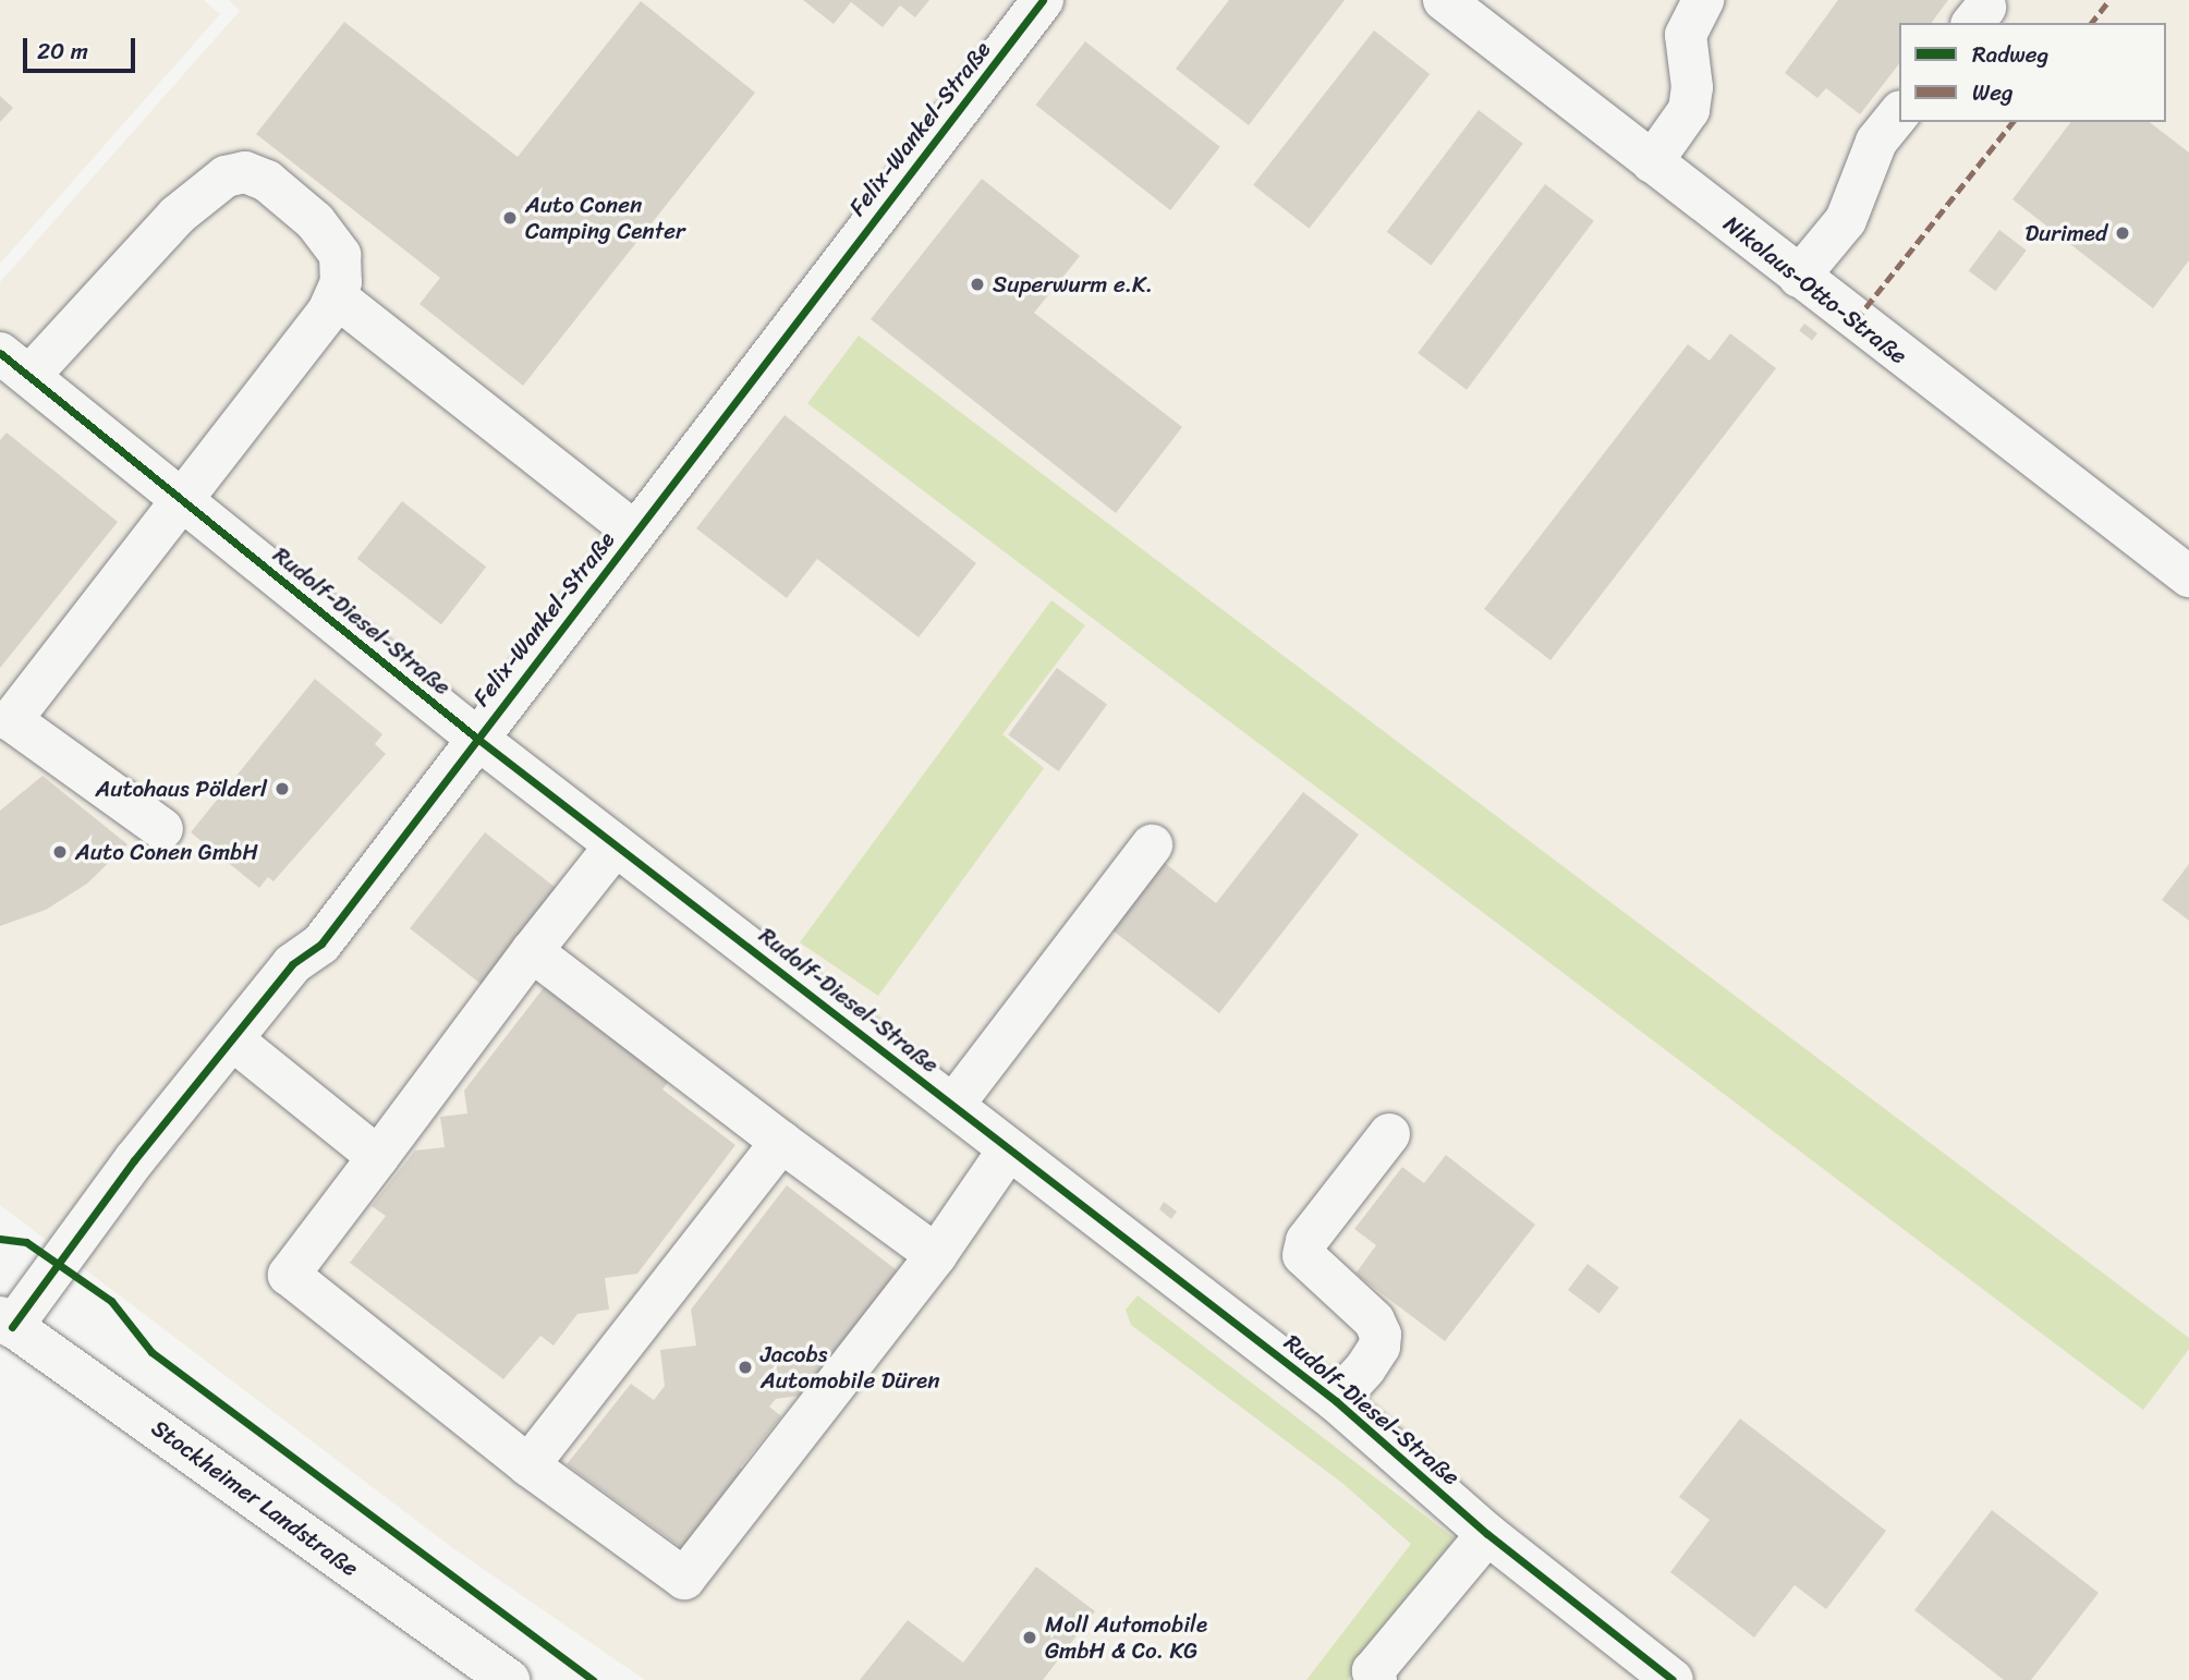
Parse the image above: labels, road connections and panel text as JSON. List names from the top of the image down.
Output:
{
  "streets": {
    "street": [
      "Felix-Wankel-Straße",
      "Nikolaus-Otto-Straße",
      "Rudolf-Diesel-Straße",
      "Stockheimer Landstraße"
    ]
  },
  "crossings": [
    ["Felix-Wankel-Straße", "Rudolf-Diesel-Straße"],
    ["Felix-Wankel-Straße", "Stockheimer Landstraße"]
  ],
  "places": [
    "Auto Conen Camping Center",
    "Durimed",
    "Superwurm e.K.",
    "Autohaus Pölderl",
    "Auto Conen GmbH",
    "Jacobs Automobile Düren",
    "Moll Automobile GmbH & Co. KG"
  ],
  "legend": ["Radweg", "Weg"],
  "scale_bar": "20 m"
}
